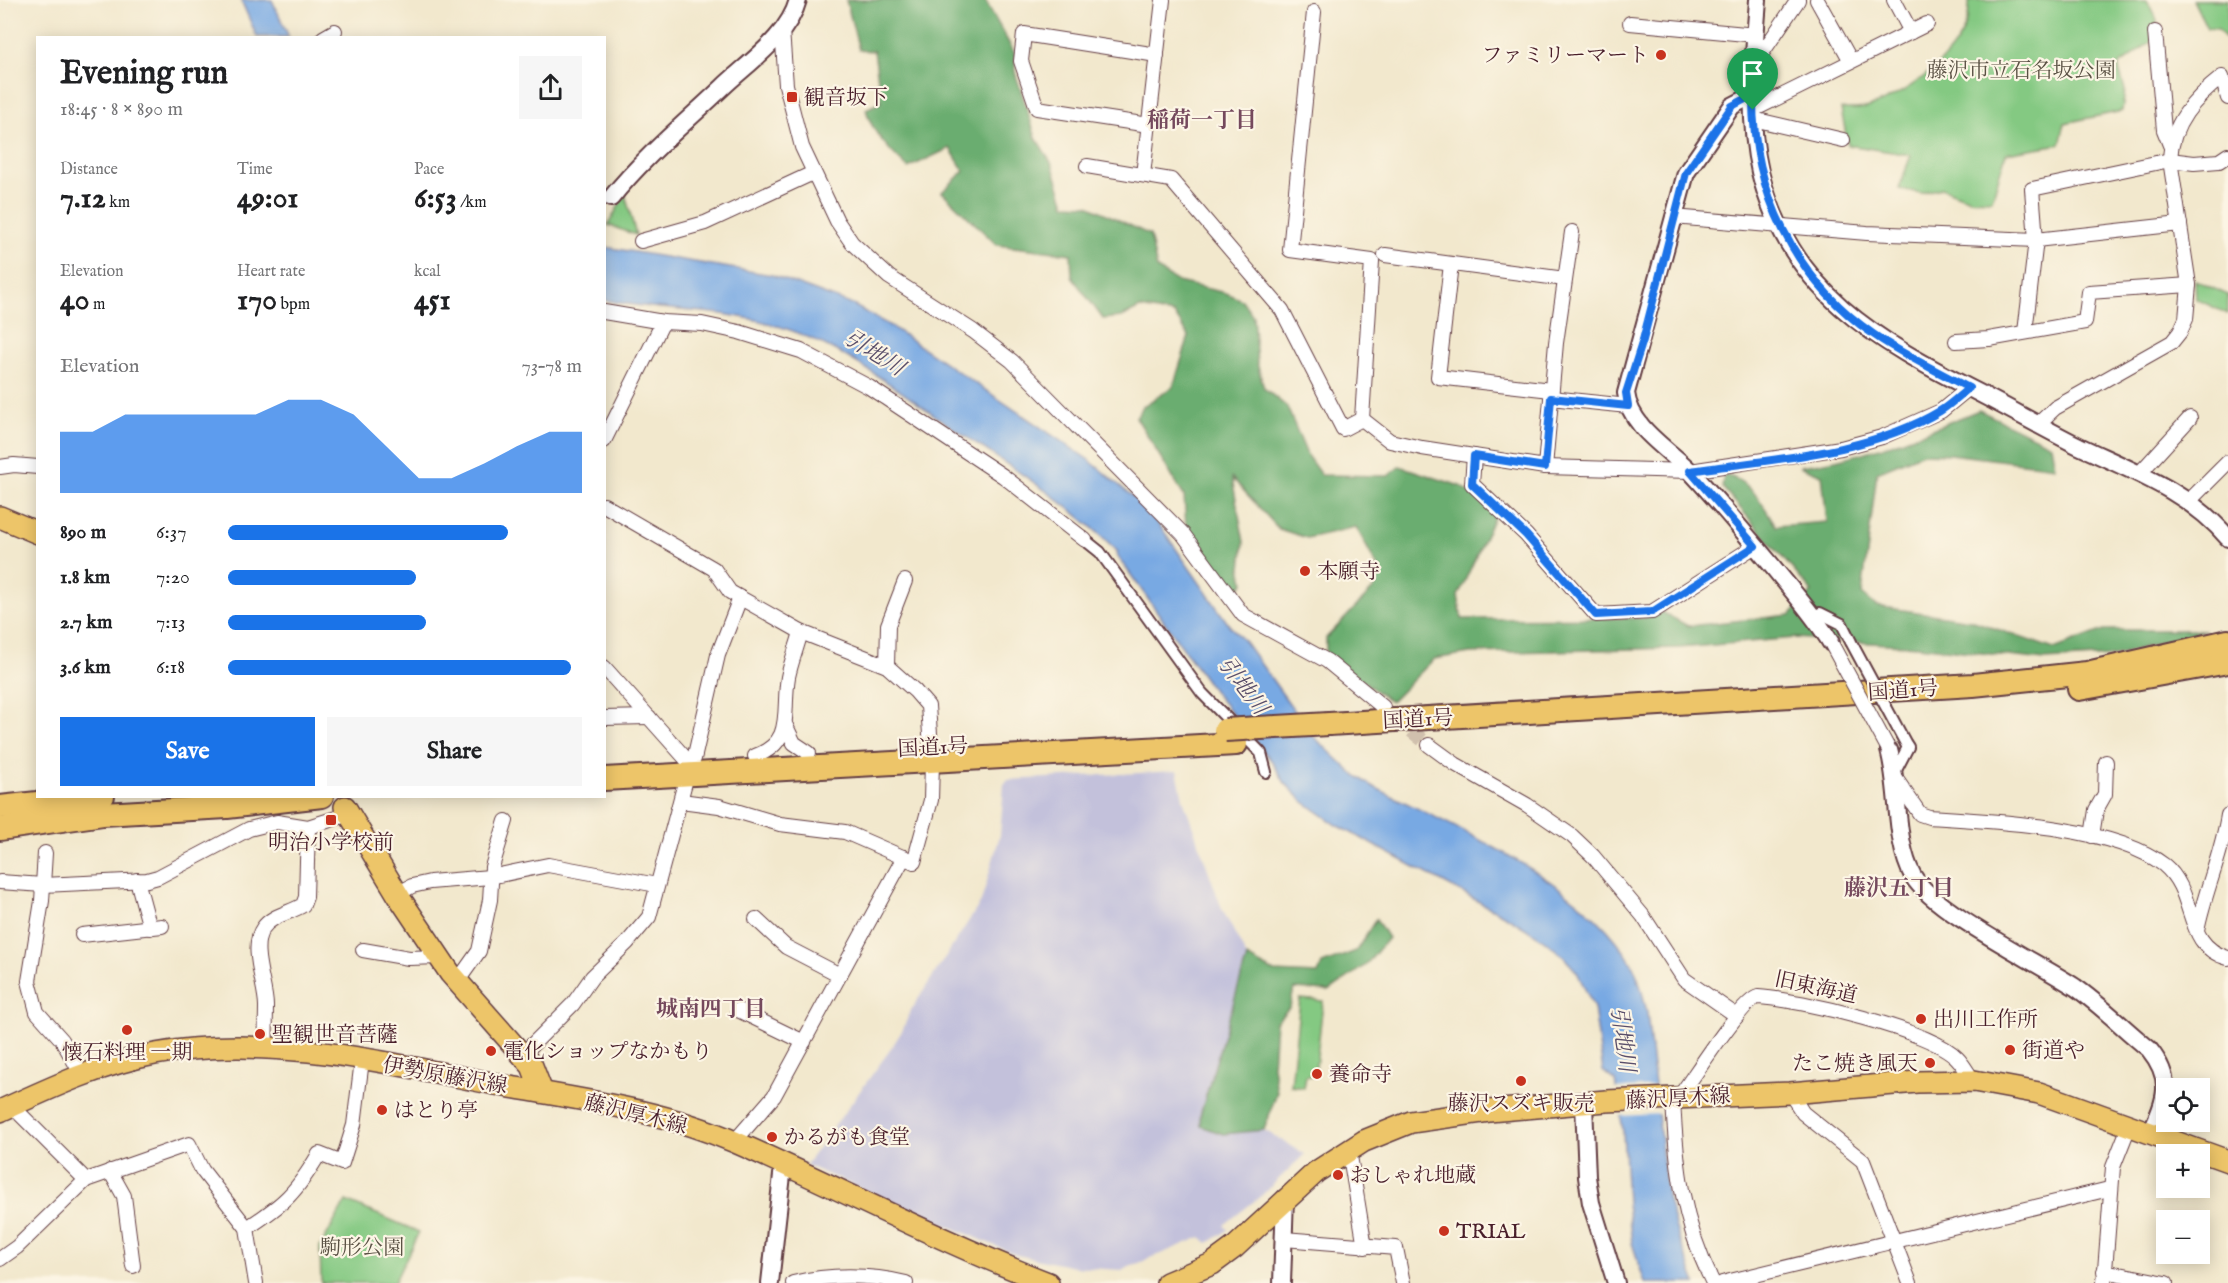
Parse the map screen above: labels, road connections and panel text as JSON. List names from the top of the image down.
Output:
{
  "streets": {
    "highway": ["国道1号"],
    "main road": ["伊勢原藤沢線", "藤沢厚木線"],
    "street": ["旧東海道"]
  },
  "crossings": [
    ["旧東海道", "藤沢厚木線"],
    ["伊勢原藤沢線", "藤沢厚木線"]
  ],
  "districts": ["稲荷一丁目", "藤沢五丁目", "城南四丁目"],
  "water": ["引地川"],
  "parks": ["藤沢市立石名坂公園", "駒形公園"],
  "places": {
    "other": [
      "ファミリーマート",
      "本願寺",
      "出川工作所",
      "懐石料理 一期",
      "聖観世音菩薩",
      "街道や",
      "電化ショップなかもり",
      "たこ焼き風天",
      "養命寺",
      "藤沢スズキ販売",
      "はとり亭",
      "かるがも食堂",
      "おしゃれ地蔵",
      "TRIAL"
    ],
    "transit": ["観音坂下", "明治小学校前"]
  },
  "page": {
    "heading": ["Evening run", "18:45 · 8 × 890 m"],
    "stats": [
      ["Distance", "7.12 km"],
      ["Time", "49:01"],
      ["Pace", "6:53 /km"],
      ["Elevation", "40 m"],
      ["Heart rate", "170 bpm"],
      ["kcal", "451"]
    ],
    "chart": ["Elevation", "73–78 m"],
    "list": [
      {
        "name": "890 m",
        "note": "6:37"
      },
      {
        "name": "1.8 km",
        "note": "7:20"
      },
      {
        "name": "2.7 km",
        "note": "7:13"
      },
      {
        "name": "3.6 km",
        "note": "6:18"
      }
    ],
    "buttons": ["Save", "Share"],
    "map_buttons": ["+", "−"]
  }
}
